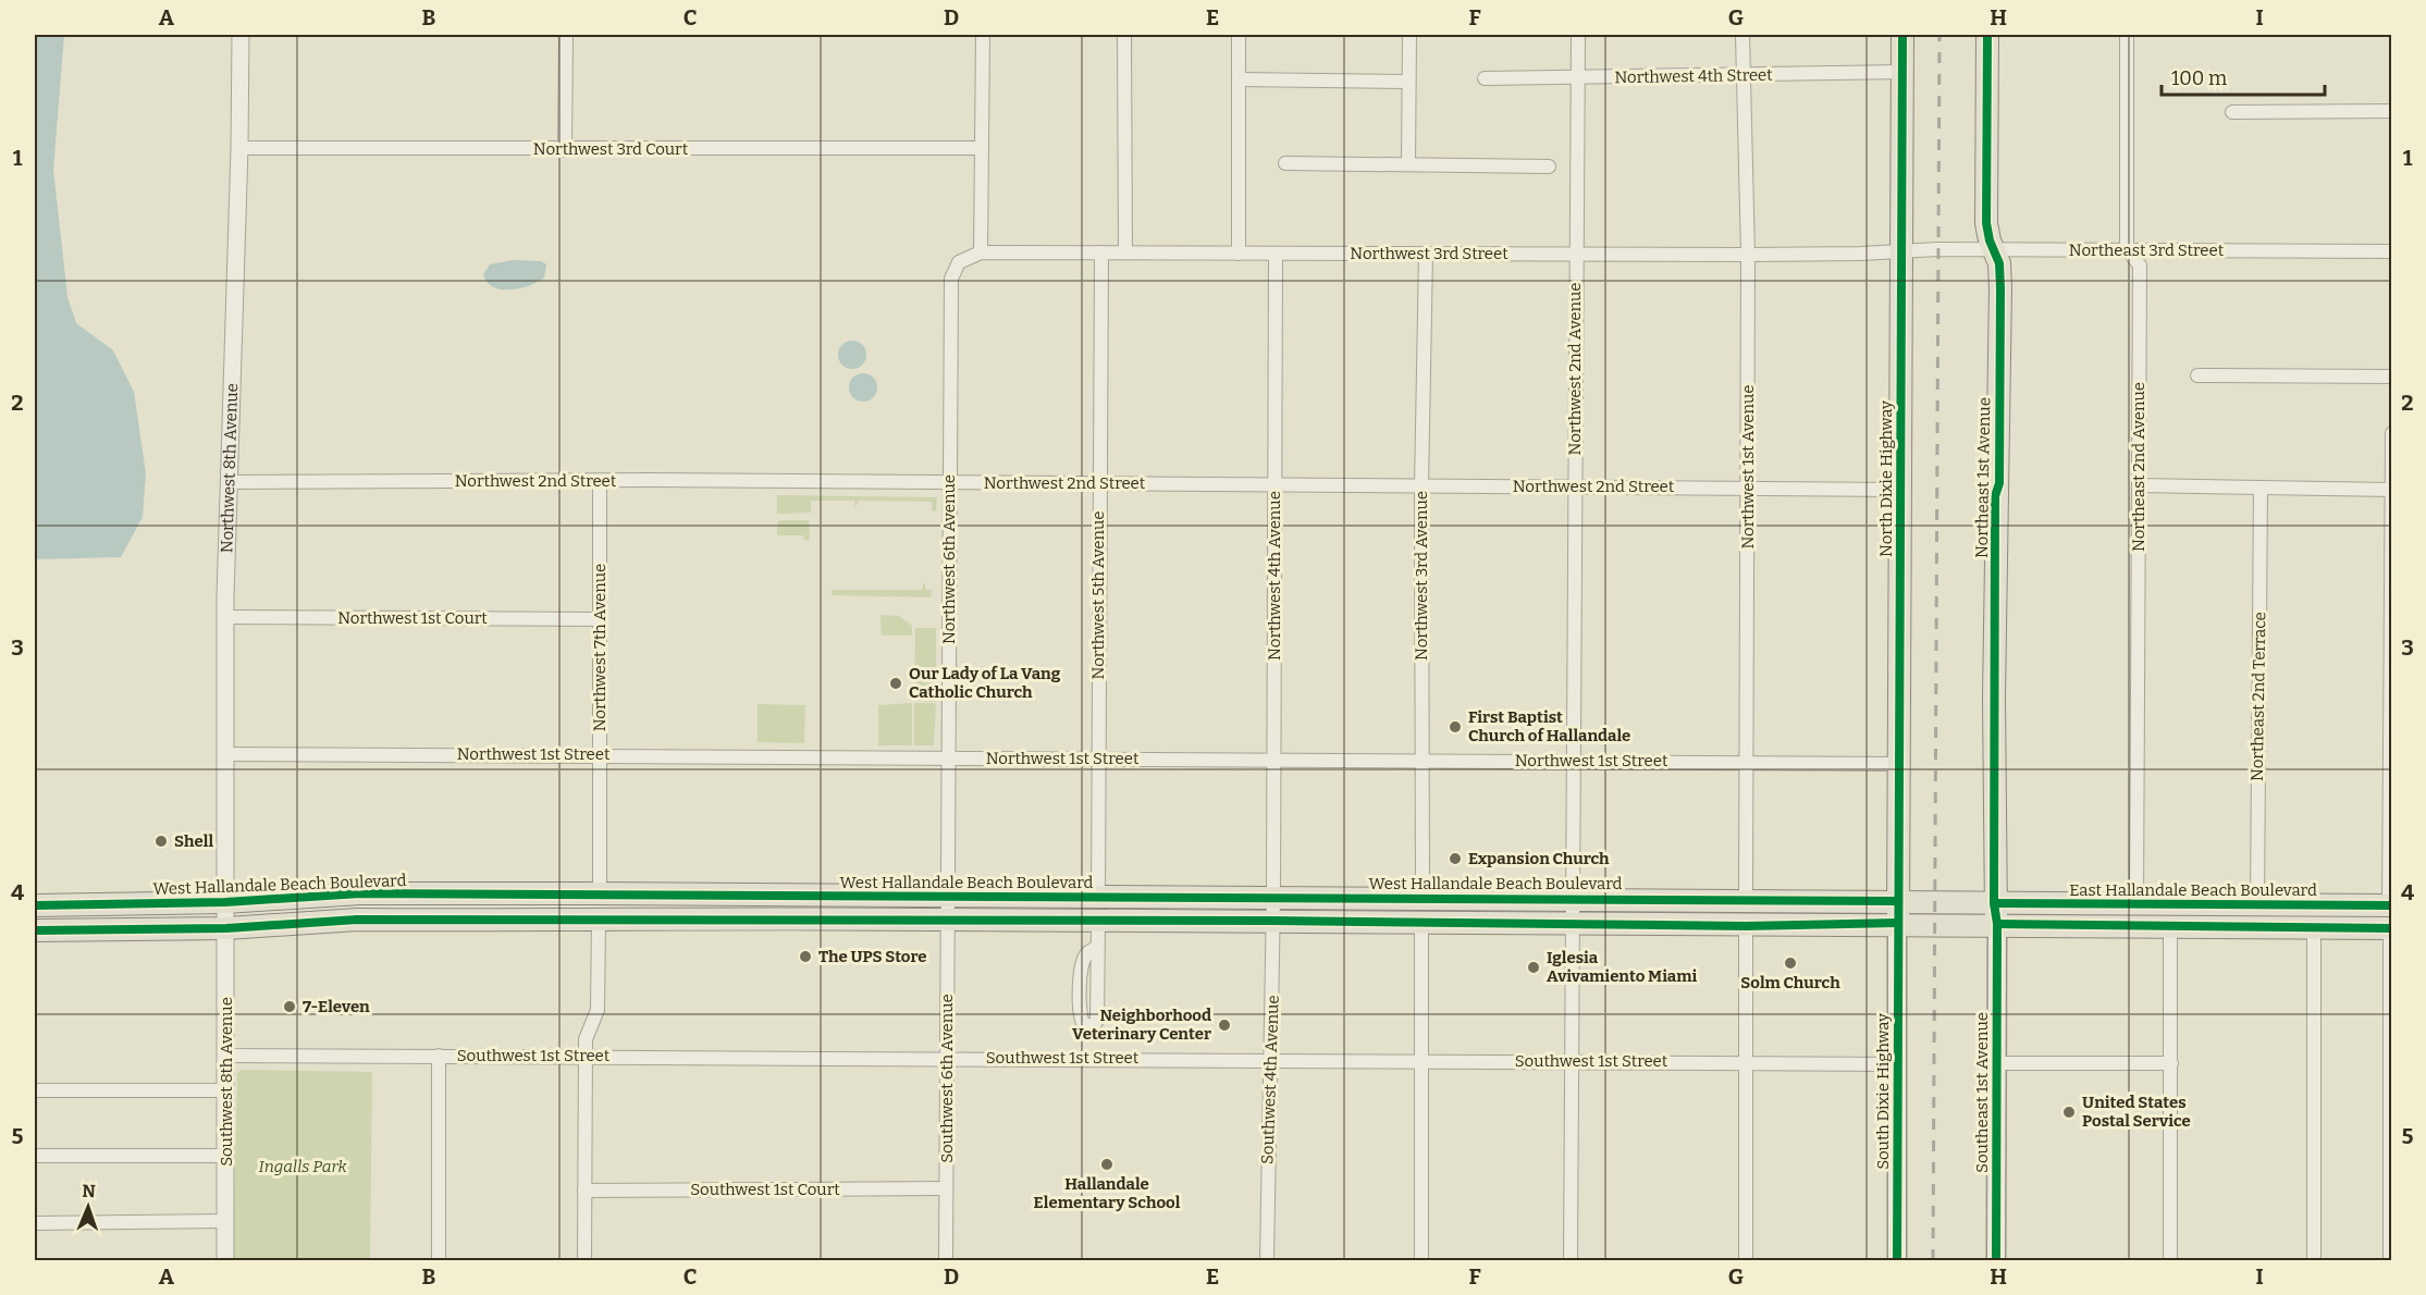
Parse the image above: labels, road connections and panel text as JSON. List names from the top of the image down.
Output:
{
  "streets": {
    "main road": [
      "Northeast 1st Avenue",
      "North Dixie Highway",
      "West Hallandale Beach Boulevard",
      "East Hallandale Beach Boulevard",
      "South Dixie Highway",
      "Southeast 1st Avenue"
    ],
    "street": [
      "Northwest 4th Street",
      "Northwest 3rd Court",
      "Northeast 3rd Street",
      "Northwest 3rd Street",
      "Northwest 2nd Avenue",
      "Northwest 1st Avenue",
      "Northeast 2nd Avenue",
      "Northwest 8th Avenue",
      "Northwest 2nd Street",
      "Northwest 6th Avenue",
      "Northwest 4th Avenue",
      "Northwest 3rd Avenue",
      "Northwest 5th Avenue",
      "Northwest 1st Court",
      "Northwest 7th Avenue",
      "Northeast 2nd Terrace",
      "Northwest 1st Street",
      "Southwest 1st Street",
      "Southwest 6th Avenue",
      "Southwest 4th Avenue",
      "Southwest 8th Avenue",
      "Southwest 1st Court"
    ]
  },
  "crossings": [
    ["Northwest 4th Street", "Northwest 2nd Avenue"],
    ["Northwest 4th Street", "Northwest 1st Avenue"],
    ["Northwest 4th Street", "North Dixie Highway"],
    ["Northwest 3rd Court", "Northwest 8th Avenue"],
    ["Northeast 3rd Street", "Northwest 3rd Street"],
    ["Northeast 3rd Street", "Northeast 2nd Avenue"],
    ["Northeast 3rd Street", "Northeast 1st Avenue"],
    ["Northeast 3rd Street", "North Dixie Highway"],
    ["Northwest 3rd Street", "Northwest 2nd Avenue"],
    ["Northwest 3rd Street", "Northwest 1st Avenue"],
    ["Northwest 3rd Street", "North Dixie Highway"],
    ["Northwest 3rd Street", "Northwest 6th Avenue"],
    ["Northwest 3rd Street", "Northwest 4th Avenue"],
    ["Northwest 3rd Street", "Northwest 3rd Avenue"],
    ["Northwest 3rd Street", "Northwest 5th Avenue"],
    ["Northwest 2nd Avenue", "Northwest 2nd Street"],
    ["Northwest 2nd Avenue", "Northwest 1st Street"],
    ["Northwest 2nd Avenue", "West Hallandale Beach Boulevard"],
    ["Northwest 2nd Avenue", "Southwest 1st Street"],
    ["Northwest 1st Avenue", "Northwest 2nd Street"],
    ["Northwest 1st Avenue", "Northwest 1st Street"],
    ["Northwest 1st Avenue", "West Hallandale Beach Boulevard"],
    ["Northeast 2nd Avenue", "East Hallandale Beach Boulevard"],
    ["Northwest 8th Avenue", "Northwest 2nd Street"],
    ["Northwest 8th Avenue", "Northwest 1st Court"],
    ["Northwest 8th Avenue", "Northwest 1st Street"],
    ["Northwest 8th Avenue", "West Hallandale Beach Boulevard"],
    ["Northwest 8th Avenue", "Southwest 8th Avenue"],
    ["Northeast 1st Avenue", "East Hallandale Beach Boulevard"],
    ["Northeast 1st Avenue", "Southeast 1st Avenue"],
    ["North Dixie Highway", "Northwest 2nd Street"],
    ["North Dixie Highway", "Northwest 1st Street"],
    ["North Dixie Highway", "West Hallandale Beach Boulevard"],
    ["North Dixie Highway", "East Hallandale Beach Boulevard"],
    ["North Dixie Highway", "South Dixie Highway"],
    ["Northwest 2nd Street", "Northwest 6th Avenue"],
    ["Northwest 2nd Street", "Northwest 4th Avenue"],
    ["Northwest 2nd Street", "Northwest 3rd Avenue"],
    ["Northwest 2nd Street", "Northwest 5th Avenue"],
    ["Northwest 2nd Street", "Northwest 7th Avenue"],
    ["Northwest 6th Avenue", "Northwest 1st Street"],
    ["Northwest 6th Avenue", "West Hallandale Beach Boulevard"],
    ["Northwest 6th Avenue", "Southwest 6th Avenue"],
    ["Northwest 4th Avenue", "Northwest 1st Street"],
    ["Northwest 4th Avenue", "West Hallandale Beach Boulevard"],
    ["Northwest 4th Avenue", "Southwest 4th Avenue"],
    ["Northwest 3rd Avenue", "Northwest 1st Street"],
    ["Northwest 3rd Avenue", "West Hallandale Beach Boulevard"],
    ["Northwest 5th Avenue", "Northwest 1st Street"],
    ["Northwest 5th Avenue", "West Hallandale Beach Boulevard"],
    ["Northwest 1st Court", "Northwest 7th Avenue"],
    ["Northwest 7th Avenue", "Northwest 1st Street"],
    ["Northwest 7th Avenue", "West Hallandale Beach Boulevard"],
    ["Northeast 2nd Terrace", "East Hallandale Beach Boulevard"],
    ["West Hallandale Beach Boulevard", "East Hallandale Beach Boulevard"],
    ["West Hallandale Beach Boulevard", "Southwest 6th Avenue"],
    ["West Hallandale Beach Boulevard", "Southwest 4th Avenue"],
    ["West Hallandale Beach Boulevard", "Southwest 8th Avenue"],
    ["West Hallandale Beach Boulevard", "South Dixie Highway"],
    ["East Hallandale Beach Boulevard", "South Dixie Highway"],
    ["East Hallandale Beach Boulevard", "Southeast 1st Avenue"],
    ["Southwest 1st Street", "Southwest 6th Avenue"],
    ["Southwest 1st Street", "Southwest 4th Avenue"],
    ["Southwest 1st Street", "Southwest 8th Avenue"],
    ["Southwest 1st Street", "South Dixie Highway"],
    ["Southwest 6th Avenue", "Southwest 1st Court"]
  ],
  "parks": ["Ingalls Park"],
  "places": [
    "Our Lady of La Vang Catholic Church",
    "First Baptist Church of Hallandale",
    "Shell",
    "Expansion Church",
    "The UPS Store",
    "Solm Church",
    "Iglesia Avivamiento Miami",
    "7-Eleven",
    "Neighborhood Veterinary Center",
    "United States Postal Service",
    "Hallandale Elementary School"
  ],
  "scale_bar": "100 m",
  "north": "top",
  "grid": {
    "columns": [
      "A",
      "B",
      "C",
      "D",
      "E",
      "F",
      "G",
      "H",
      "I"
    ],
    "rows": [
      "1",
      "2",
      "3",
      "4",
      "5"
    ]
  }
}
